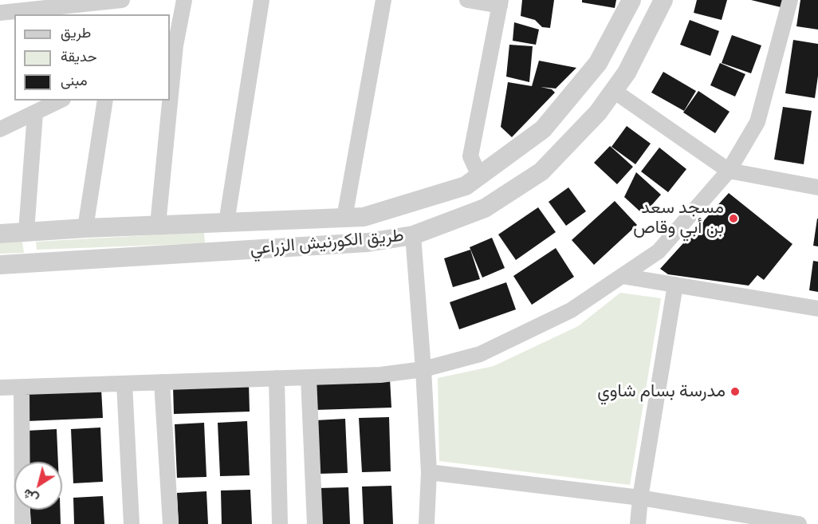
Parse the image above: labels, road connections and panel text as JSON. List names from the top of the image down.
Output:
{
  "streets": {
    "street": ["طريق الكورنيش الزراعي"]
  },
  "places": ["مسجد سعد بن أبي وقاص", "مدرسة بسام شاوي"],
  "legend": ["طريق", "حديقة", "مبنى"],
  "north": "bottom left"
}
